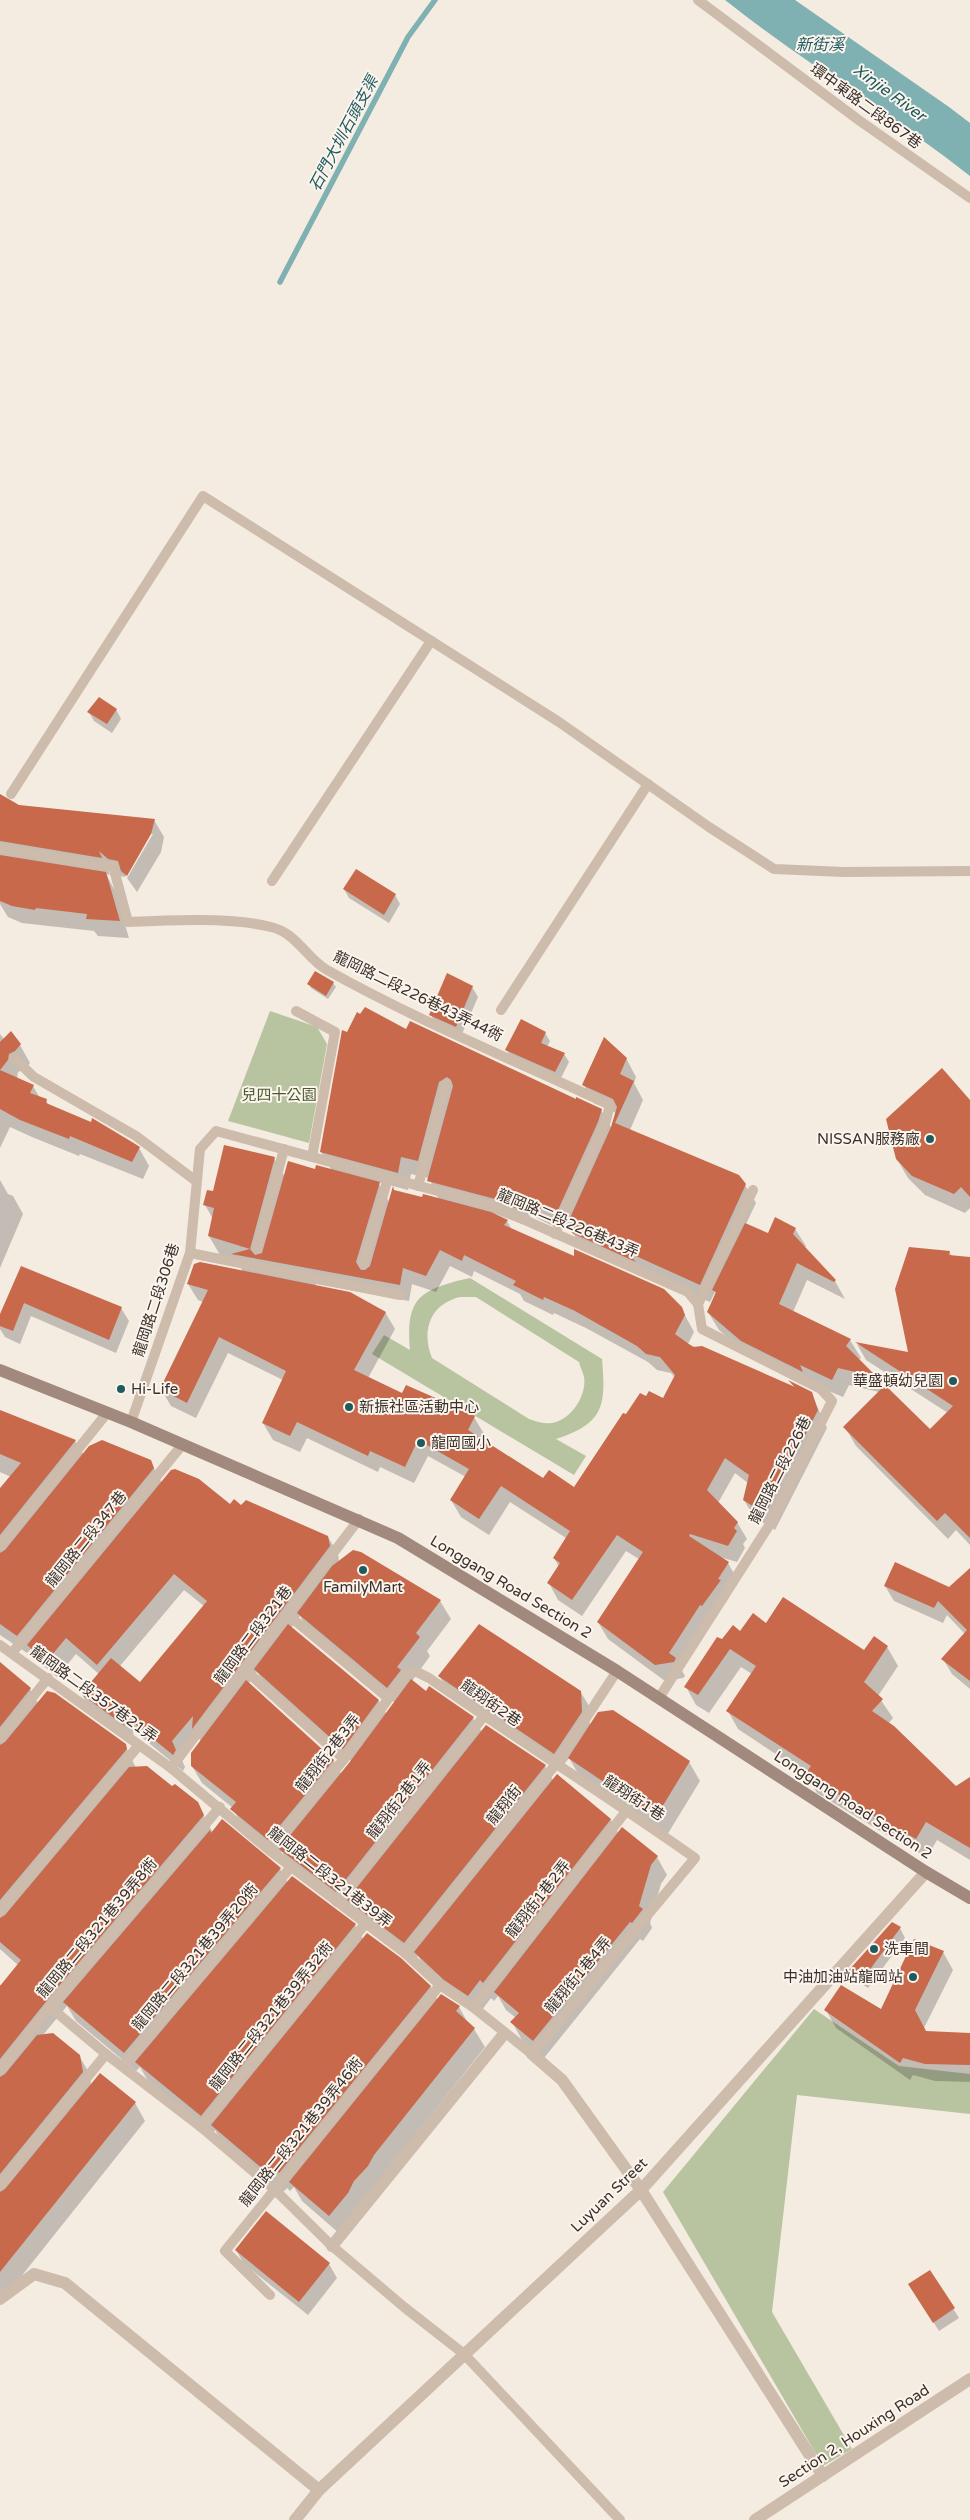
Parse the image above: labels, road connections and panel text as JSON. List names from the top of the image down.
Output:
{
  "streets": {
    "main road": ["Longgang Road Section 2"],
    "street": ["Luyuan Street", "Section 2, Houxing Road"],
    "lane": [
      "環中東路二段867巷",
      "龍岡路二段226巷43弄44衖",
      "龍岡路二段226巷43弄",
      "龍岡路二段306巷",
      "龍岡路二段226巷",
      "龍岡路二段347巷",
      "龍岡路二段321巷",
      "龍岡路二段357巷21弄",
      "龍翔街2巷",
      "龍翔街2巷3弄",
      "龍翔街1巷",
      "龍翔街2巷1弄",
      "龍翔街",
      "龍岡路二段321巷39弄",
      "龍翔街1巷2弄",
      "龍岡路二段321巷39弄8衖",
      "龍岡路二段321巷39弄20衖",
      "龍翔街1巷4弄",
      "龍岡路二段321巷39弄32衖",
      "龍岡路二段321巷39弄46衖"
    ]
  },
  "crossings": [
    ["龍岡路二段226巷43弄44衖", "龍岡路二段226巷43弄"],
    ["龍岡路二段226巷43弄", "龍岡路二段306巷"],
    ["龍岡路二段226巷43弄", "龍岡路二段226巷"],
    ["龍岡路二段306巷", "Longgang Road Section 2"],
    ["龍岡路二段226巷", "Longgang Road Section 2"],
    ["龍岡路二段347巷", "Longgang Road Section 2"],
    ["龍岡路二段347巷", "龍岡路二段357巷21弄"],
    ["Longgang Road Section 2", "龍岡路二段321巷"],
    ["Longgang Road Section 2", "龍翔街"],
    ["Longgang Road Section 2", "Luyuan Street"],
    ["龍岡路二段321巷", "龍岡路二段357巷21弄"],
    ["龍岡路二段321巷", "龍岡路二段321巷39弄"],
    ["龍岡路二段357巷21弄", "龍岡路二段321巷39弄"],
    ["龍翔街2巷", "龍翔街2巷3弄"],
    ["龍翔街2巷", "龍翔街1巷"],
    ["龍翔街2巷", "龍翔街2巷1弄"],
    ["龍翔街2巷", "龍翔街"],
    ["龍翔街2巷3弄", "龍岡路二段321巷39弄"],
    ["龍翔街1巷", "龍翔街"],
    ["龍翔街1巷", "龍翔街1巷2弄"],
    ["龍翔街1巷", "龍翔街1巷4弄"],
    ["龍翔街2巷1弄", "龍岡路二段321巷39弄"],
    ["龍翔街", "龍岡路二段321巷39弄"],
    ["龍岡路二段321巷39弄", "龍翔街1巷2弄"],
    ["龍岡路二段321巷39弄", "龍岡路二段321巷39弄8衖"],
    ["龍岡路二段321巷39弄", "龍岡路二段321巷39弄20衖"],
    ["龍岡路二段321巷39弄", "龍岡路二段321巷39弄32衖"],
    ["龍岡路二段321巷39弄", "龍岡路二段321巷39弄46衖"]
  ],
  "water": ["新街溪", "Xinjie River", "石門大圳石頭支渠"],
  "parks": ["兒四十公園"],
  "places": [
    "NISSAN服務廠",
    "華盛頓幼兒園",
    "Hi-Life",
    "新振社區活動中心",
    "龍岡國小",
    "FamilyMart",
    "洗車間",
    "中油加油站龍岡站"
  ]
}
